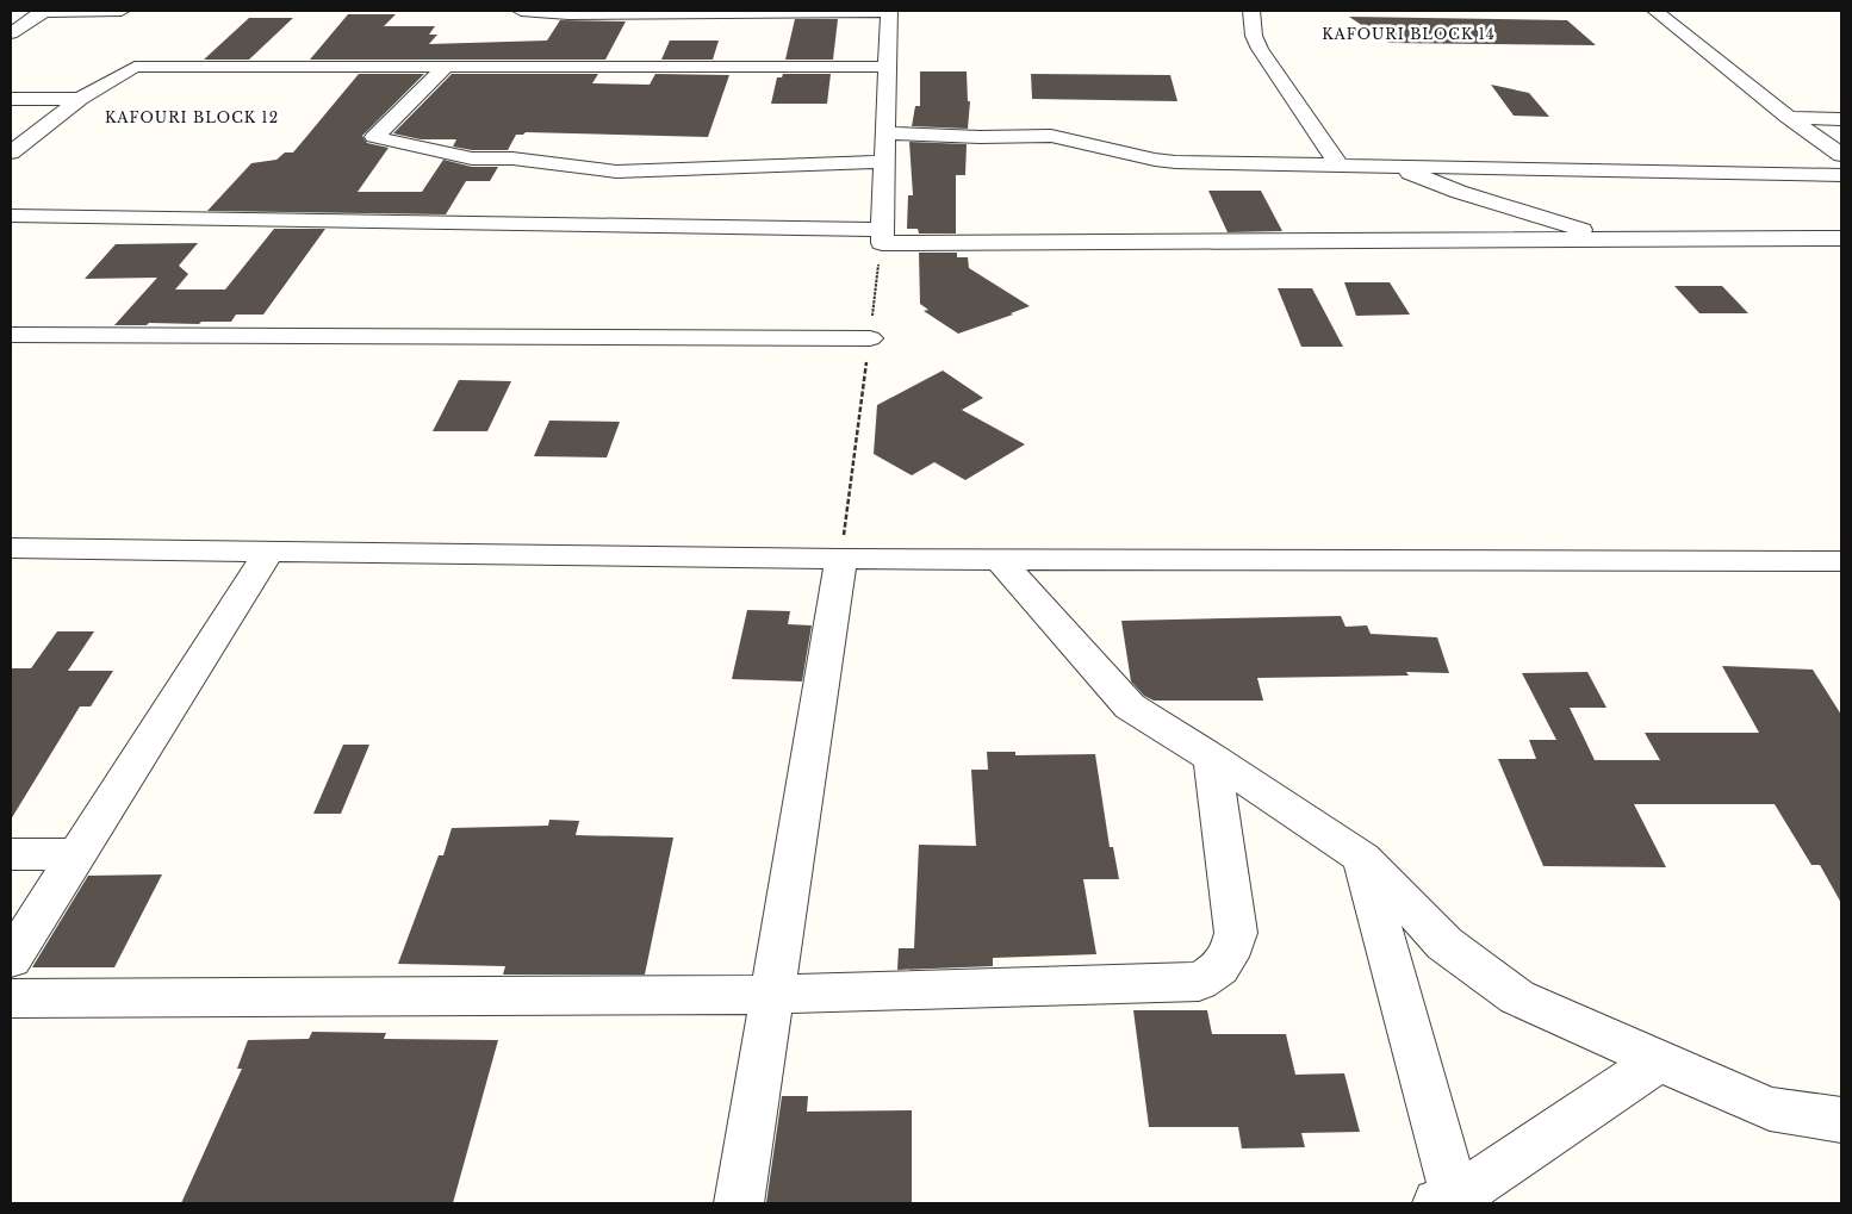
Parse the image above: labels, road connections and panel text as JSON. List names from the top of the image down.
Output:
{
  "districts": ["KAFOURI BLOCK 14", "KAFOURI BLOCK 12"]
}
